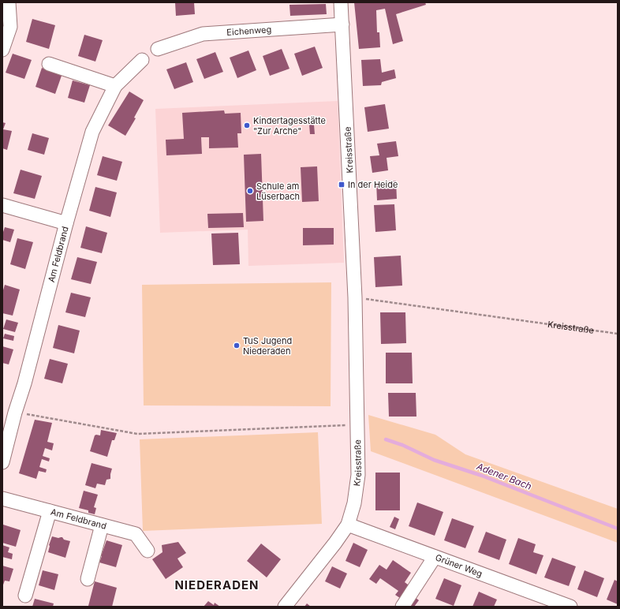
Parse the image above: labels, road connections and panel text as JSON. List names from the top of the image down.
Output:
{
  "streets": {
    "street": [
      "Eichenweg",
      "Kreisstraße",
      "Am Feldbrand",
      "Grüner Weg"
    ]
  },
  "crossings": [
    ["Eichenweg", "Kreisstraße"],
    ["Kreisstraße", "Grüner Weg"]
  ],
  "districts": ["NIEDERADEN"],
  "water": ["Adener Bach"],
  "places": {
    "other": ["Kindertagesstätte \"Zur Arche\"", "Schule am Lüserbach", "TuS Jugend Niederaden"],
    "transit": ["In der Heide"]
  }
}
